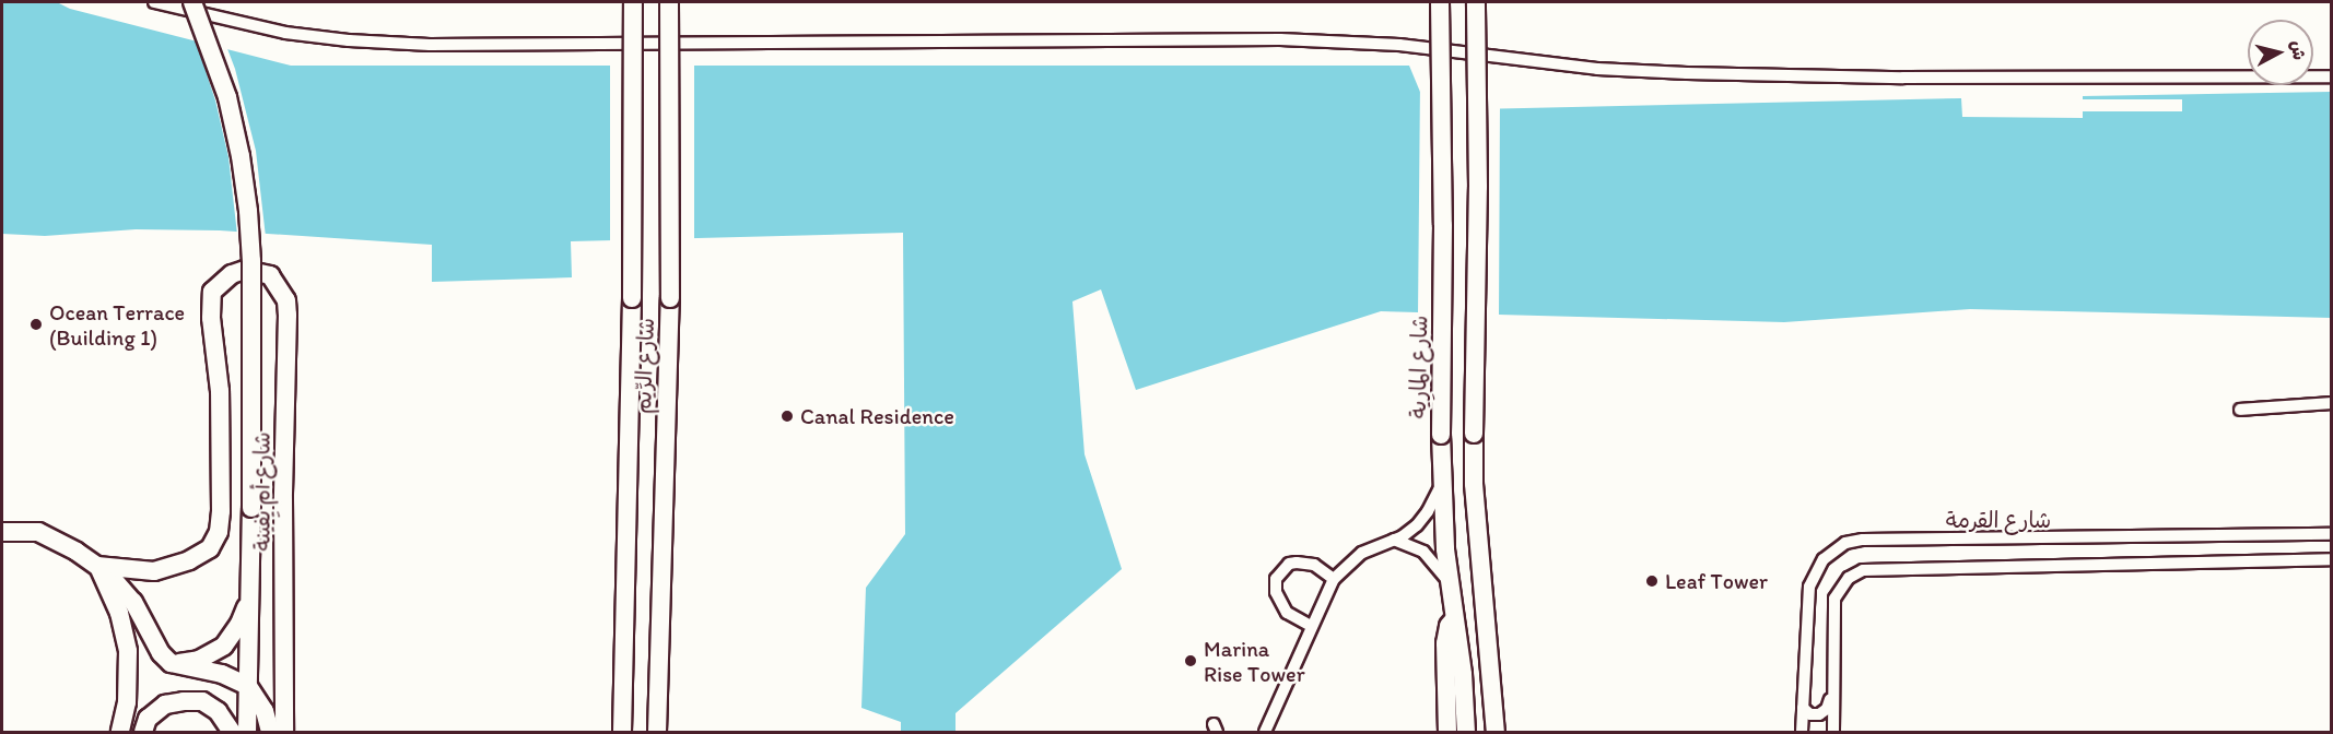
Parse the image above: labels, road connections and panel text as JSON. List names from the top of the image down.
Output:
{
  "streets": {
    "main road": ["شارع الرِّيم", "شارع المارِية", "شارع أم يِفينة"],
    "street": ["شارع القرمة"]
  },
  "places": [
    "Ocean Terrace (Building 1)",
    "Canal Residence",
    "Leaf Tower",
    "Marina Rise Tower"
  ],
  "north": "right"
}
